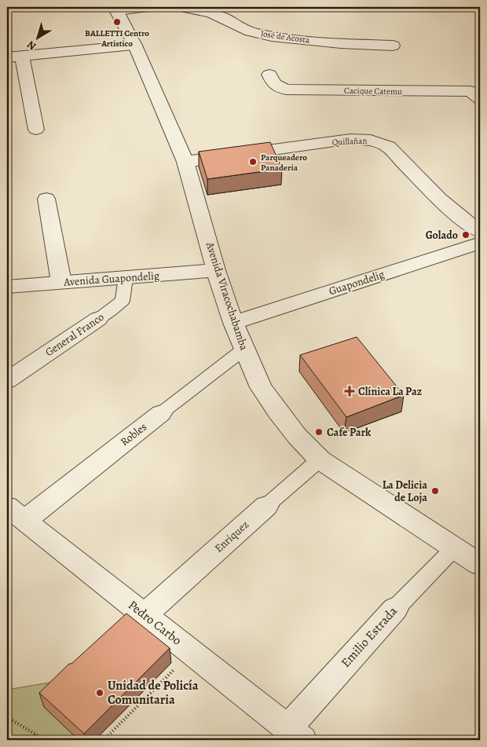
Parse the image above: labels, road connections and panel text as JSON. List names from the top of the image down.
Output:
{
  "streets": {
    "street": [
      "José de Acosta",
      "Cacique Catemu",
      "Quillañan",
      "Avenida Guapondelig",
      "Guapondelig",
      "Avenida Viracochabamba",
      "General Franco",
      "Robles",
      "Enriquez",
      "Pedro Carbo",
      "Emilio Estrada"
    ]
  },
  "crossings": [
    ["Quillañan", "Avenida Viracochabamba"],
    ["Avenida Guapondelig", "Avenida Viracochabamba"],
    ["Avenida Guapondelig", "General Franco"],
    ["Guapondelig", "Avenida Viracochabamba"],
    ["Avenida Viracochabamba", "Robles"],
    ["Avenida Viracochabamba", "Enriquez"],
    ["Avenida Viracochabamba", "Emilio Estrada"],
    ["Robles", "Pedro Carbo"],
    ["Enriquez", "Pedro Carbo"],
    ["Pedro Carbo", "Emilio Estrada"]
  ],
  "places": {
    "other": [
      "BALLETTI Centro Artístico",
      "Parqueadero Panadería",
      "Golado",
      "Cafe Park",
      "La Delicia de Loja",
      "Unidad de Policía Comunitaria"
    ],
    "health": ["Clínica La Paz"]
  },
  "north": "bottom left"
}
